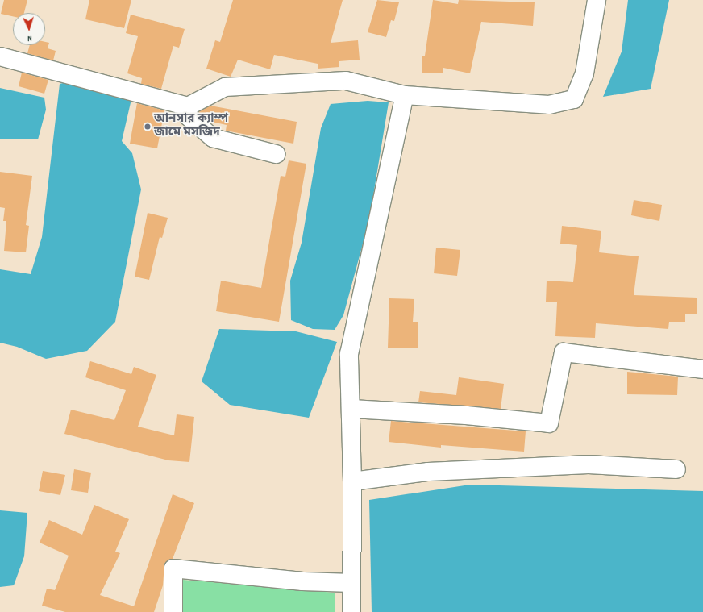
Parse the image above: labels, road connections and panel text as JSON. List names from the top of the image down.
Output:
{
  "places": ["আনসার ক্যাম্প জামে মসজিদ"],
  "north": "bottom"
}
